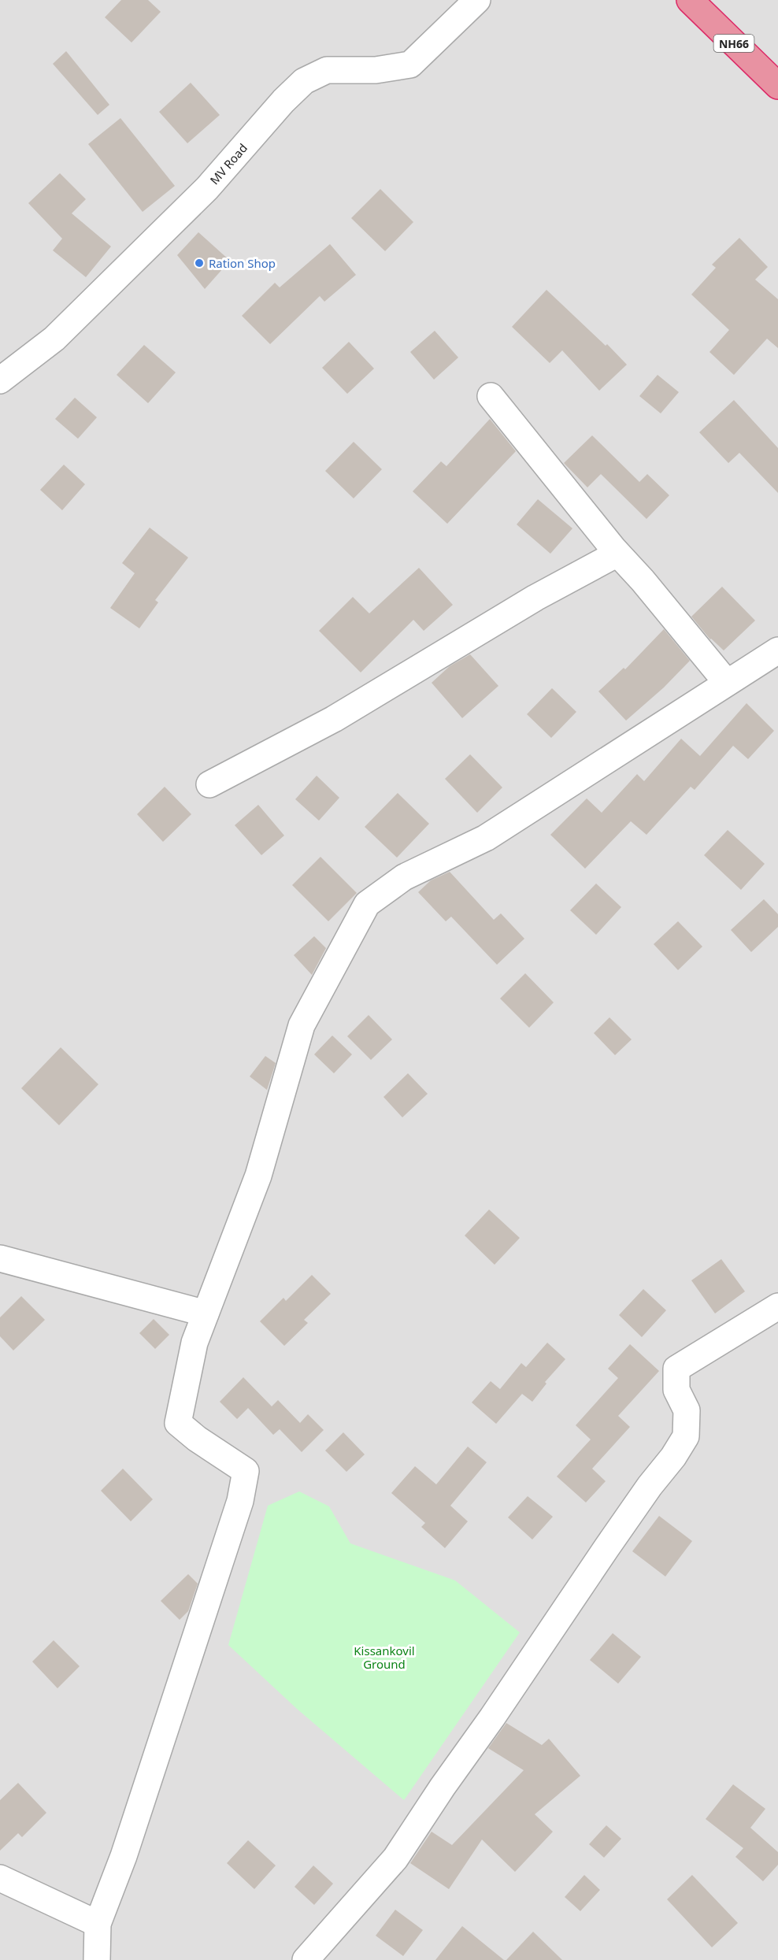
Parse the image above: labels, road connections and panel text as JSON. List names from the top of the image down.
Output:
{
  "streets": {
    "highway": ["NH66"],
    "street": ["MV Road"]
  },
  "parks": ["Kissankovil Ground"],
  "places": ["Ration Shop"]
}
